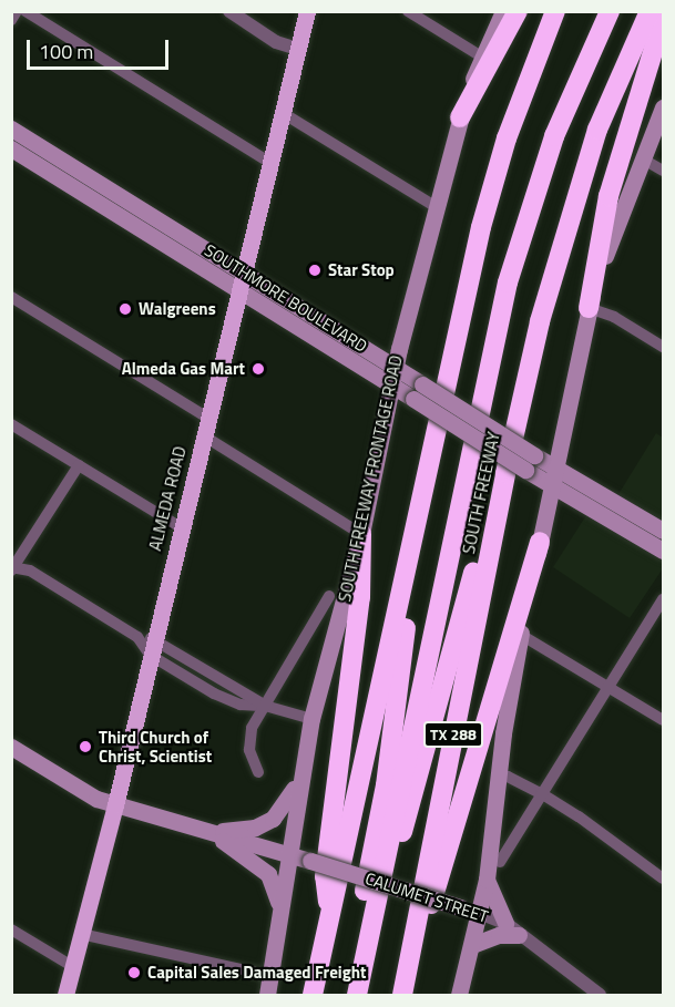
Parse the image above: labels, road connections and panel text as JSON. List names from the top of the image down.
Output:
{
  "streets": {
    "highway": ["SOUTH FREEWAY", "TX 288"],
    "main road": [
      "SOUTHMORE BOULEVARD",
      "SOUTH FREEWAY FRONTAGE ROAD",
      "ALMEDA ROAD",
      "CALUMET STREET"
    ]
  },
  "crossings": [
    ["SOUTHMORE BOULEVARD", "SOUTH FREEWAY FRONTAGE ROAD"],
    ["SOUTHMORE BOULEVARD", "ALMEDA ROAD"],
    ["SOUTH FREEWAY FRONTAGE ROAD", "CALUMET STREET"],
    ["ALMEDA ROAD", "CALUMET STREET"]
  ],
  "places": [
    "Star Stop",
    "Walgreens",
    "Almeda Gas Mart",
    "Third Church of Christ, Scientist",
    "Capital Sales Damaged Freight"
  ],
  "scale_bar": "100 m"
}
